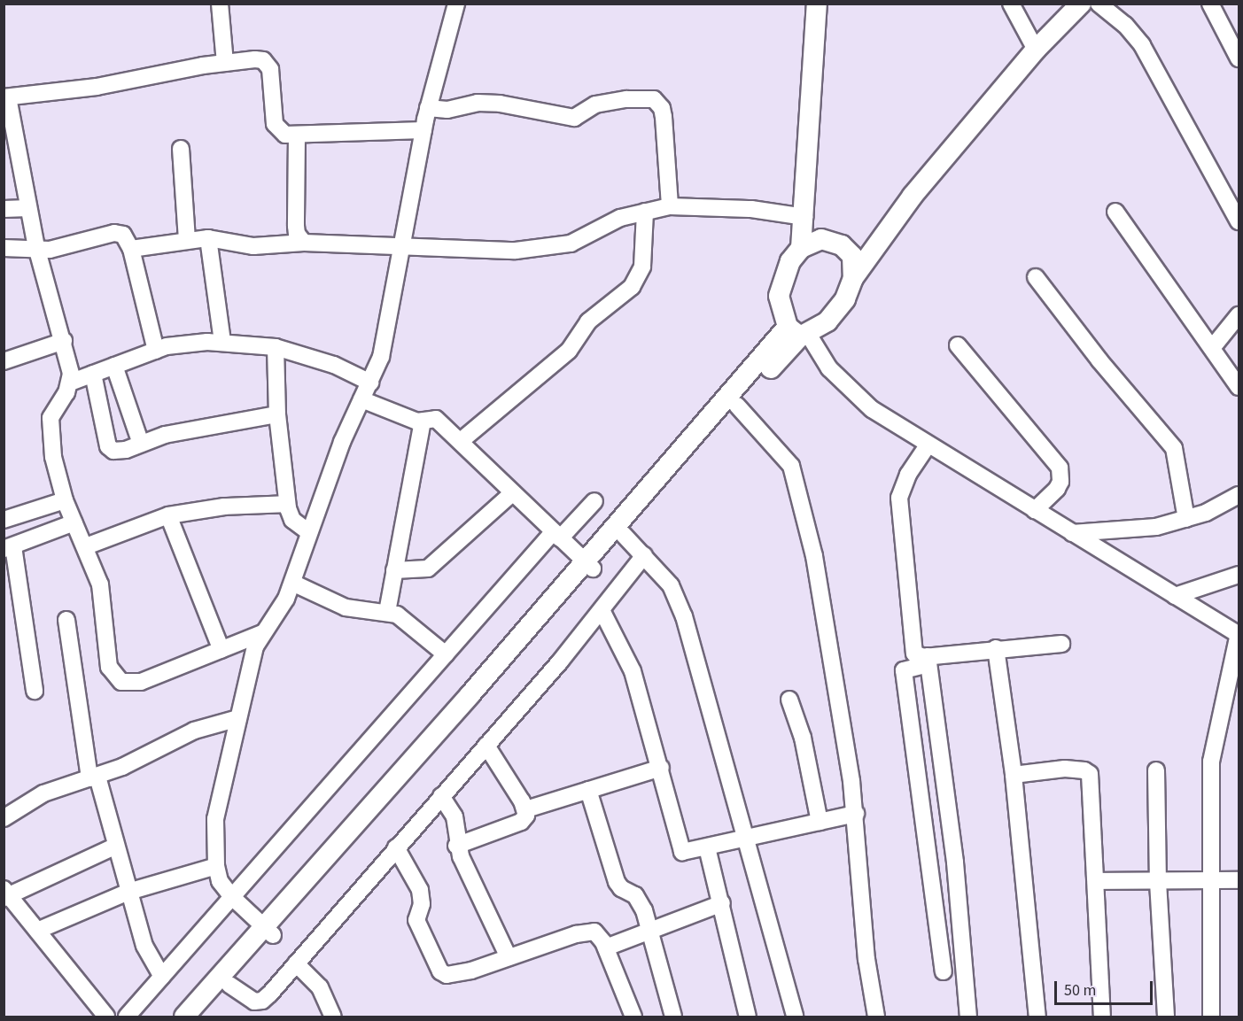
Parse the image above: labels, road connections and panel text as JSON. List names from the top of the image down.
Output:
{
  "scale_bar": "50 m"
}
